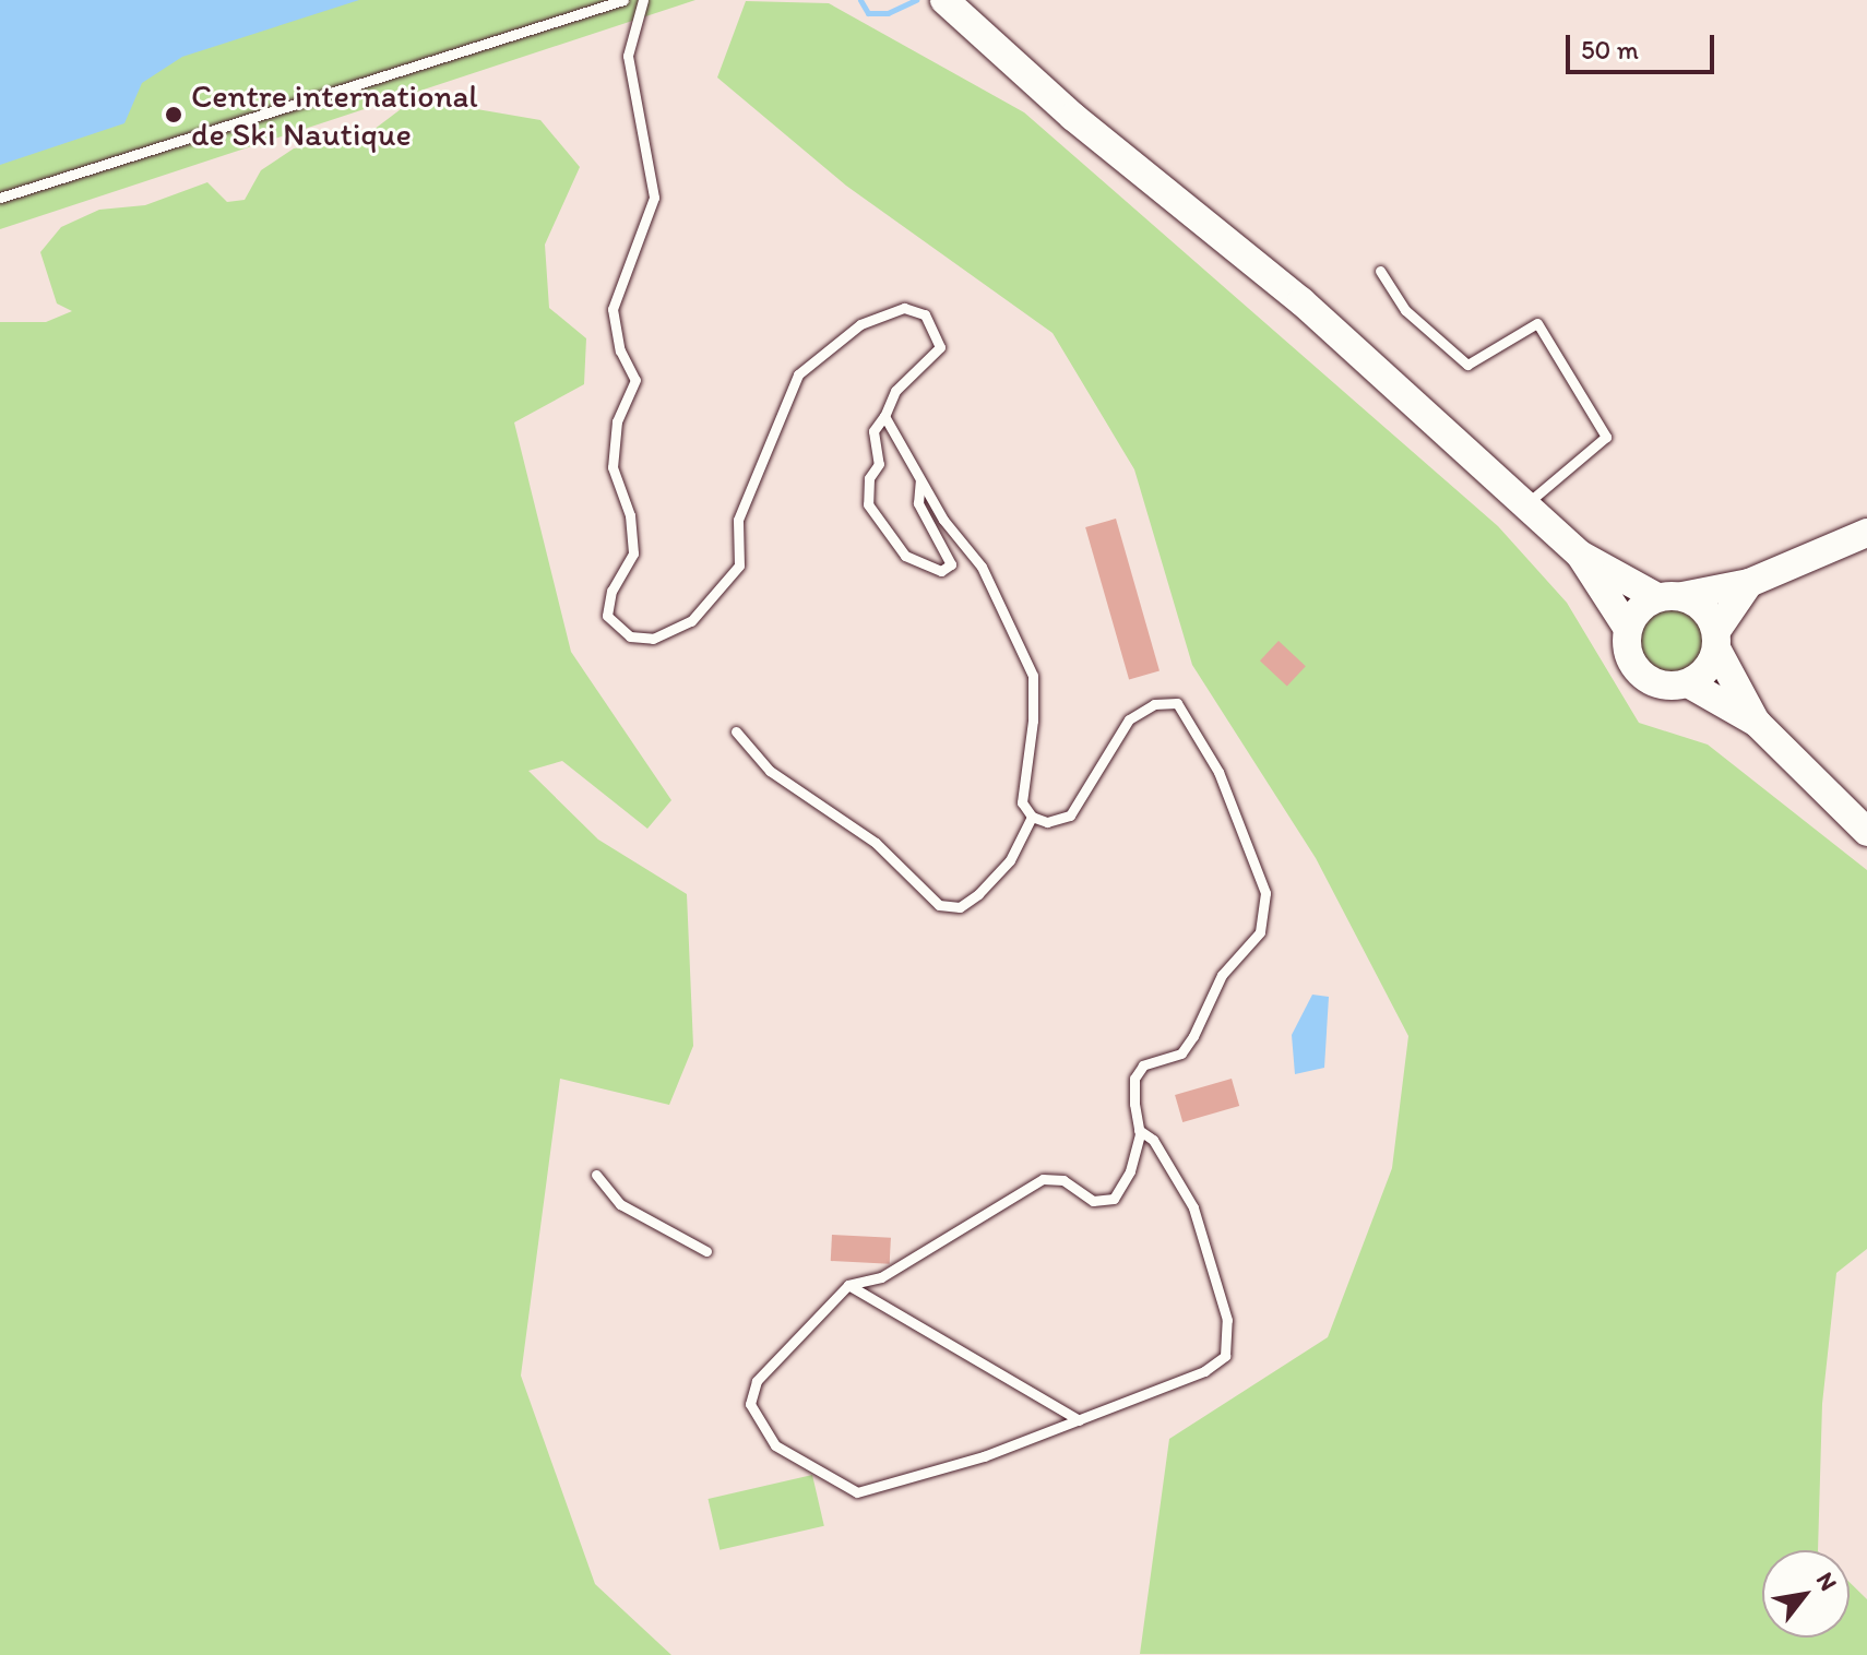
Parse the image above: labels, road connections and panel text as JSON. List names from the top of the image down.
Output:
{
  "places": ["Centre international de Ski Nautique"],
  "scale_bar": "50 m",
  "north": "top right"
}
